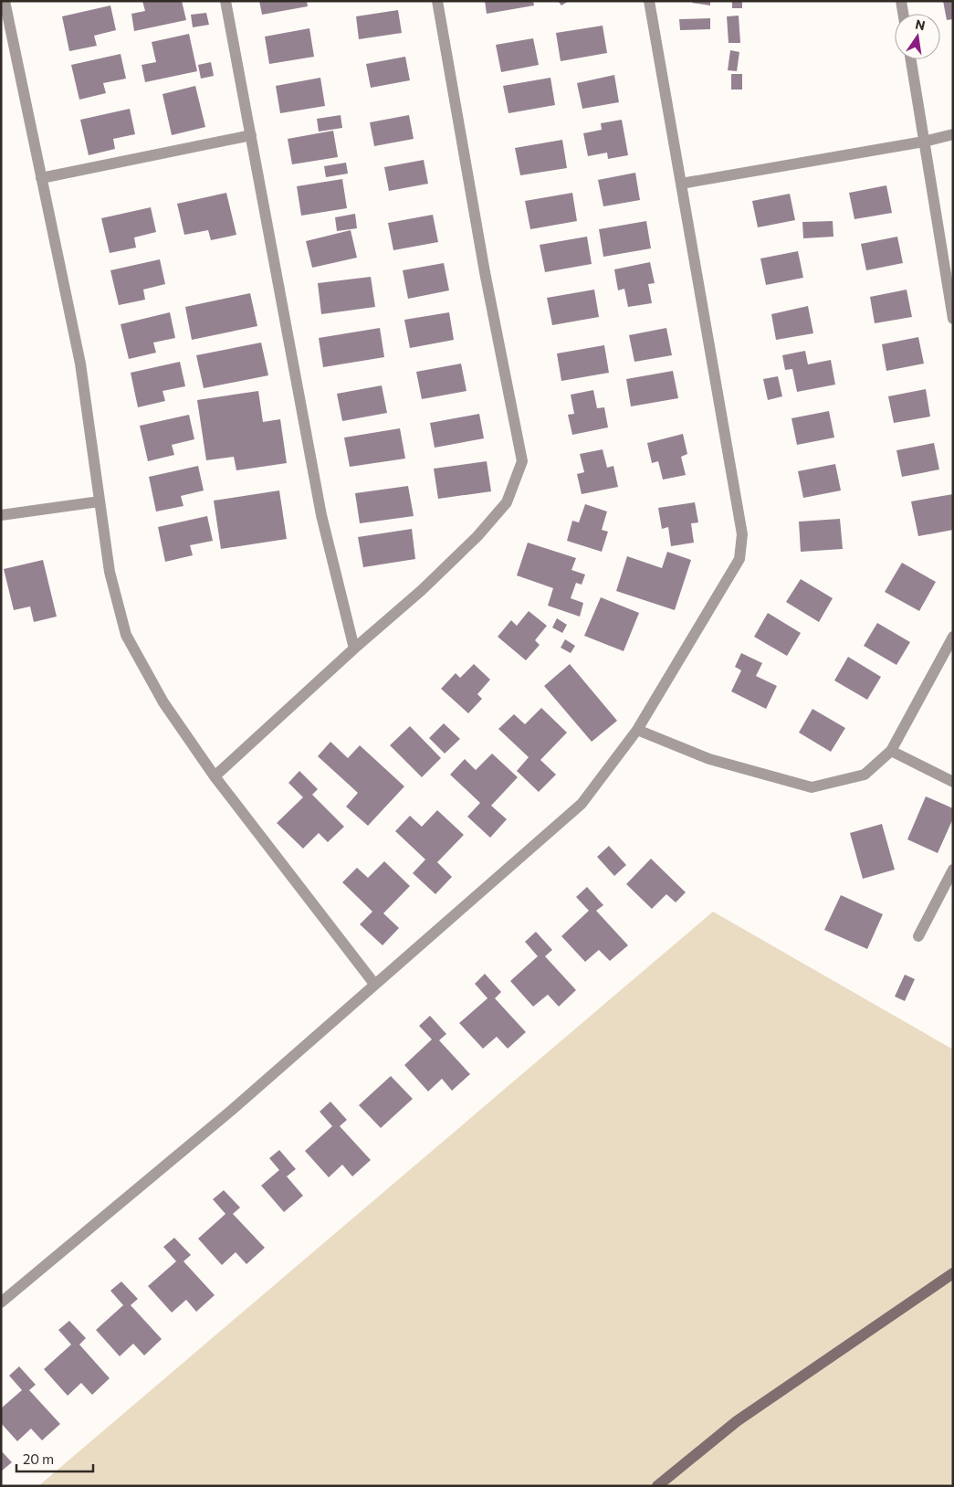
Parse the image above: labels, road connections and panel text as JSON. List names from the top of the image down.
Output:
{
  "scale_bar": "20 m",
  "north": "top"
}
